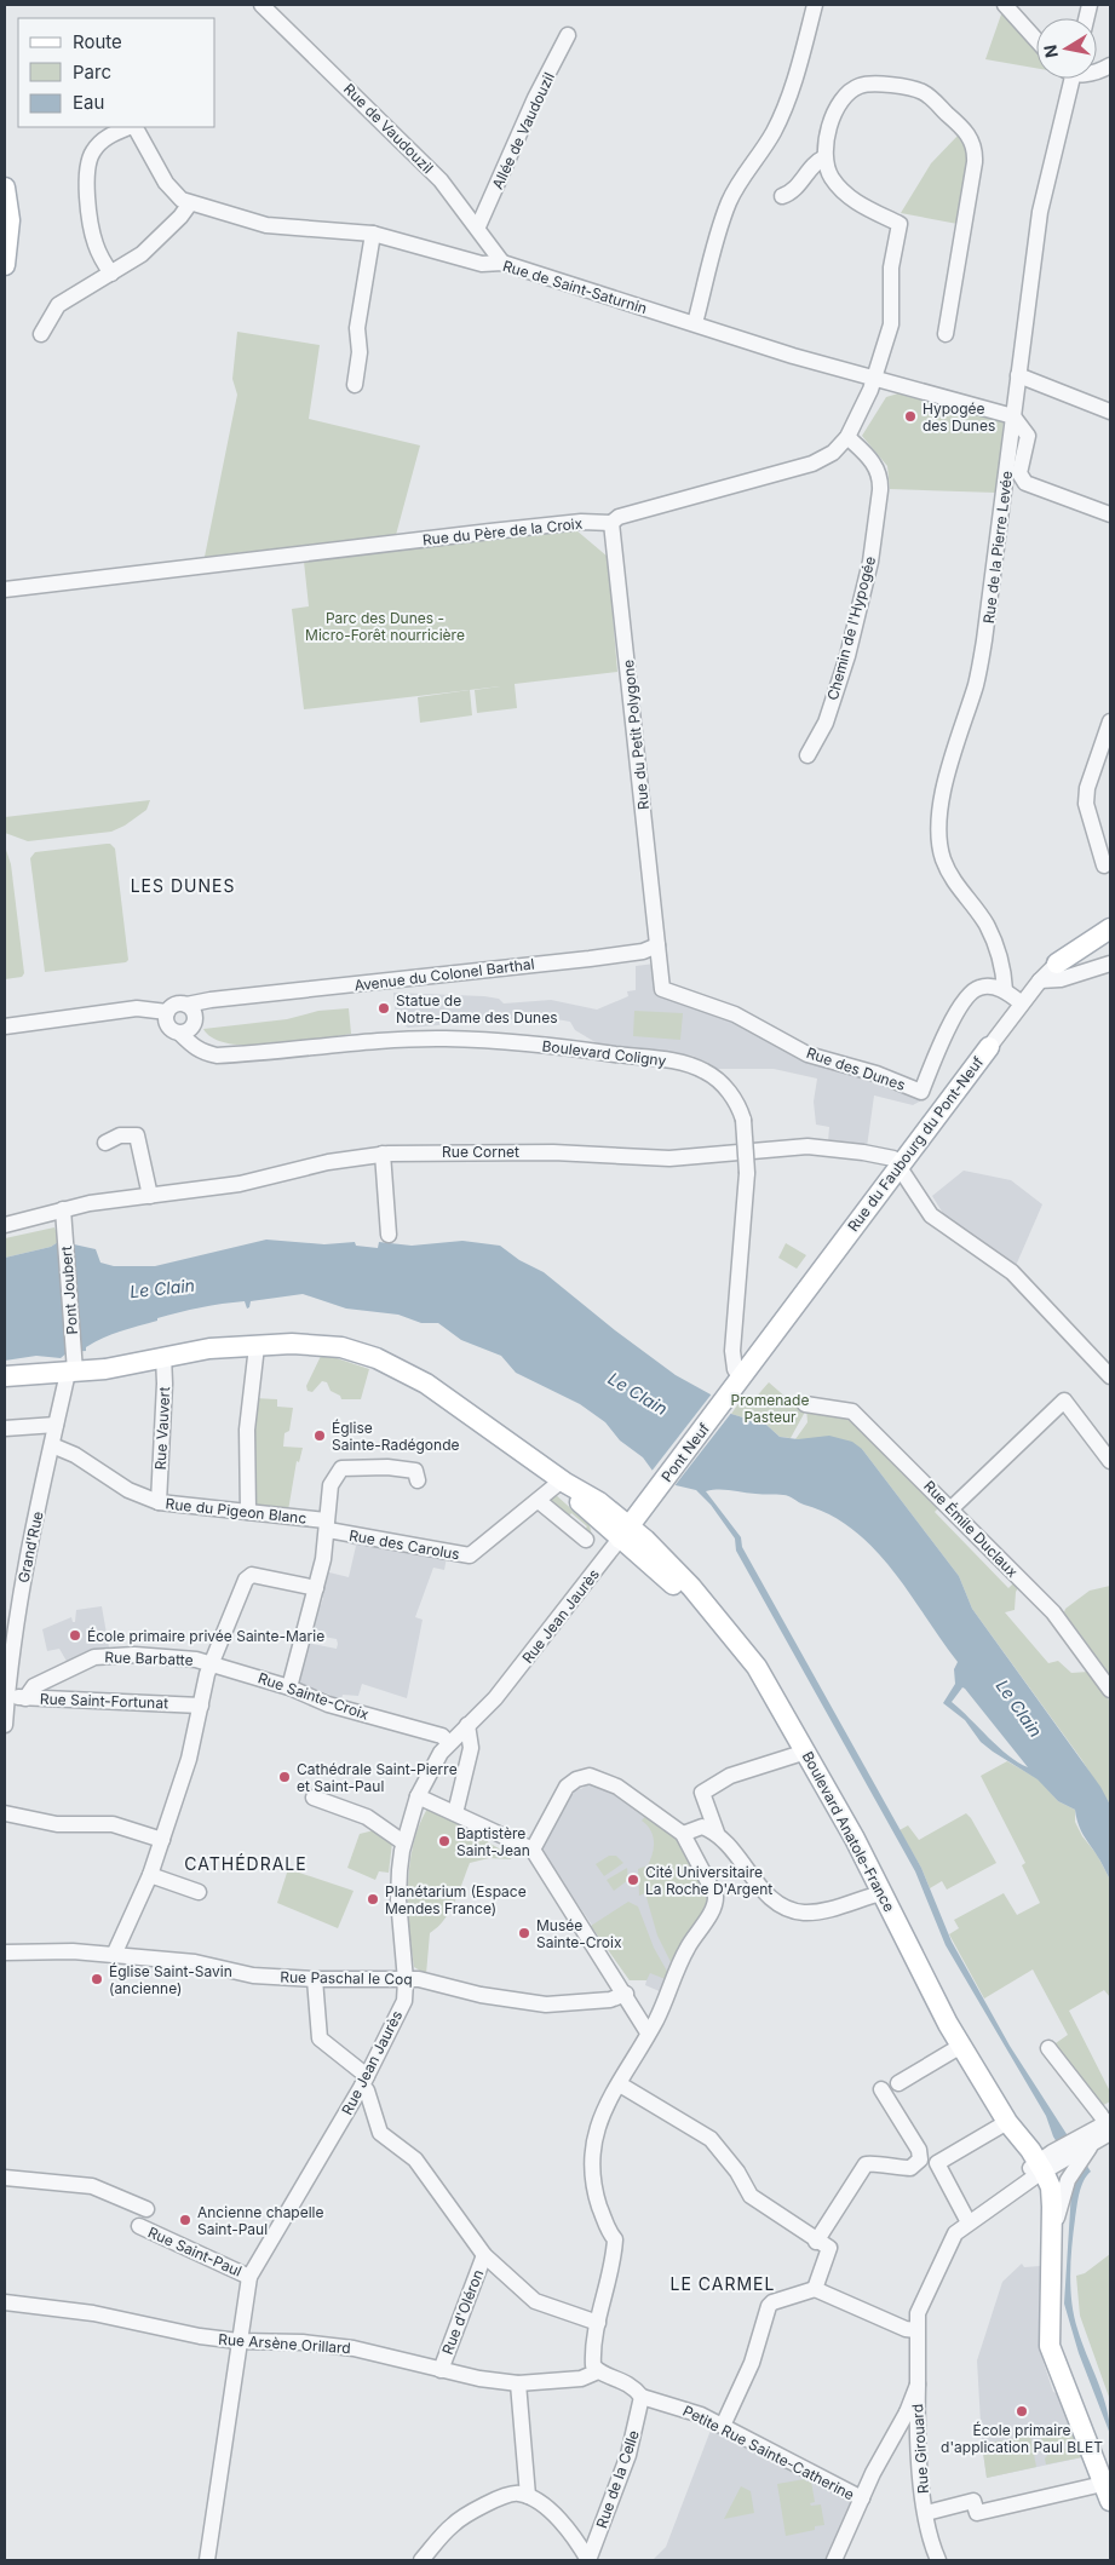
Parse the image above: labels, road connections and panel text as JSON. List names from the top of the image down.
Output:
{
  "streets": {
    "main road": ["Rue du Faubourg du Pont-Neuf", "Pont Neuf", "Boulevard Anatole-France"],
    "street": [
      "Rue de Vaudouzil",
      "Allée de Vaudouzil",
      "Rue de Saint-Saturnin",
      "Rue du Père de la Croix",
      "Rue de la Pierre Levée",
      "Chemin de l'Hypogée",
      "Rue du Petit Polygone",
      "Avenue du Colonel Barthal",
      "Boulevard Coligny",
      "Rue des Dunes",
      "Rue Cornet",
      "Pont Joubert",
      "Rue Vauvert",
      "Rue du Pigeon Blanc",
      "Rue Émile Duclaux",
      "Rue des Carolus",
      "Grand'Rue",
      "Rue Jean Jaurès",
      "Rue Barbatte",
      "Rue Sainte-Croix",
      "Rue Saint-Fortunat",
      "Rue Paschal le Coq",
      "Rue Saint-Paul",
      "Rue d'Oléron",
      "Rue Arsène Orillard",
      "Rue Girouard",
      "Petite Rue Sainte-Catherine",
      "Rue de la Celle"
    ]
  },
  "crossings": [
    ["Rue de Vaudouzil", "Allée de Vaudouzil"],
    ["Rue de Vaudouzil", "Rue de Saint-Saturnin"],
    ["Rue de Saint-Saturnin", "Rue du Père de la Croix"],
    ["Rue du Père de la Croix", "Chemin de l'Hypogée"],
    ["Rue du Père de la Croix", "Rue du Petit Polygone"],
    ["Rue de la Pierre Levée", "Rue des Dunes"],
    ["Rue du Petit Polygone", "Avenue du Colonel Barthal"],
    ["Rue du Petit Polygone", "Rue des Dunes"],
    ["Avenue du Colonel Barthal", "Boulevard Coligny"],
    ["Avenue du Colonel Barthal", "Rue des Dunes"],
    ["Boulevard Coligny", "Rue du Faubourg du Pont-Neuf"],
    ["Boulevard Coligny", "Pont Neuf"],
    ["Rue du Faubourg du Pont-Neuf", "Rue Cornet"],
    ["Rue du Faubourg du Pont-Neuf", "Pont Neuf"],
    ["Rue Cornet", "Pont Joubert"],
    ["Pont Joubert", "Grand'Rue"],
    ["Pont Joubert", "Boulevard Anatole-France"],
    ["Rue Vauvert", "Rue du Pigeon Blanc"],
    ["Rue Vauvert", "Boulevard Anatole-France"],
    ["Pont Neuf", "Rue Jean Jaurès"],
    ["Pont Neuf", "Boulevard Anatole-France"],
    ["Rue du Pigeon Blanc", "Rue des Carolus"],
    ["Rue du Pigeon Blanc", "Grand'Rue"],
    ["Rue des Carolus", "Boulevard Anatole-France"],
    ["Grand'Rue", "Rue Saint-Fortunat"],
    ["Grand'Rue", "Boulevard Anatole-France"],
    ["Rue Jean Jaurès", "Rue Sainte-Croix"],
    ["Rue Jean Jaurès", "Boulevard Anatole-France"],
    ["Rue Jean Jaurès", "Rue Paschal le Coq"],
    ["Rue Jean Jaurès", "Rue Saint-Paul"],
    ["Rue Jean Jaurès", "Rue Arsène Orillard"],
    ["Rue Barbatte", "Rue Sainte-Croix"],
    ["Rue Barbatte", "Rue Saint-Fortunat"],
    ["Boulevard Anatole-France", "Rue Girouard"],
    ["Rue d'Oléron", "Rue Arsène Orillard"],
    ["Petite Rue Sainte-Catherine", "Rue de la Celle"]
  ],
  "districts": ["LES DUNES", "CATHÉDRALE", "LE CARMEL"],
  "water": ["Le Clain"],
  "parks": ["Parc des Dunes - Micro-Forêt nourricière", "Promenade Pasteur"],
  "places": [
    "Hypogée des Dunes",
    "Statue de Notre-Dame des Dunes",
    "Église Sainte-Radégonde",
    "École primaire privée Sainte-Marie",
    "Cathédrale Saint-Pierre et Saint-Paul",
    "Baptistère Saint-Jean",
    "Cité Universitaire La Roche D'Argent",
    "Planétarium (Espace Mendes France)",
    "Musée Sainte-Croix",
    "Église Saint-Savin (ancienne)",
    "Ancienne chapelle Saint-Paul",
    "École primaire d'application Paul BLET"
  ],
  "legend": ["Route", "Parc", "Eau"],
  "north": "left"
}
